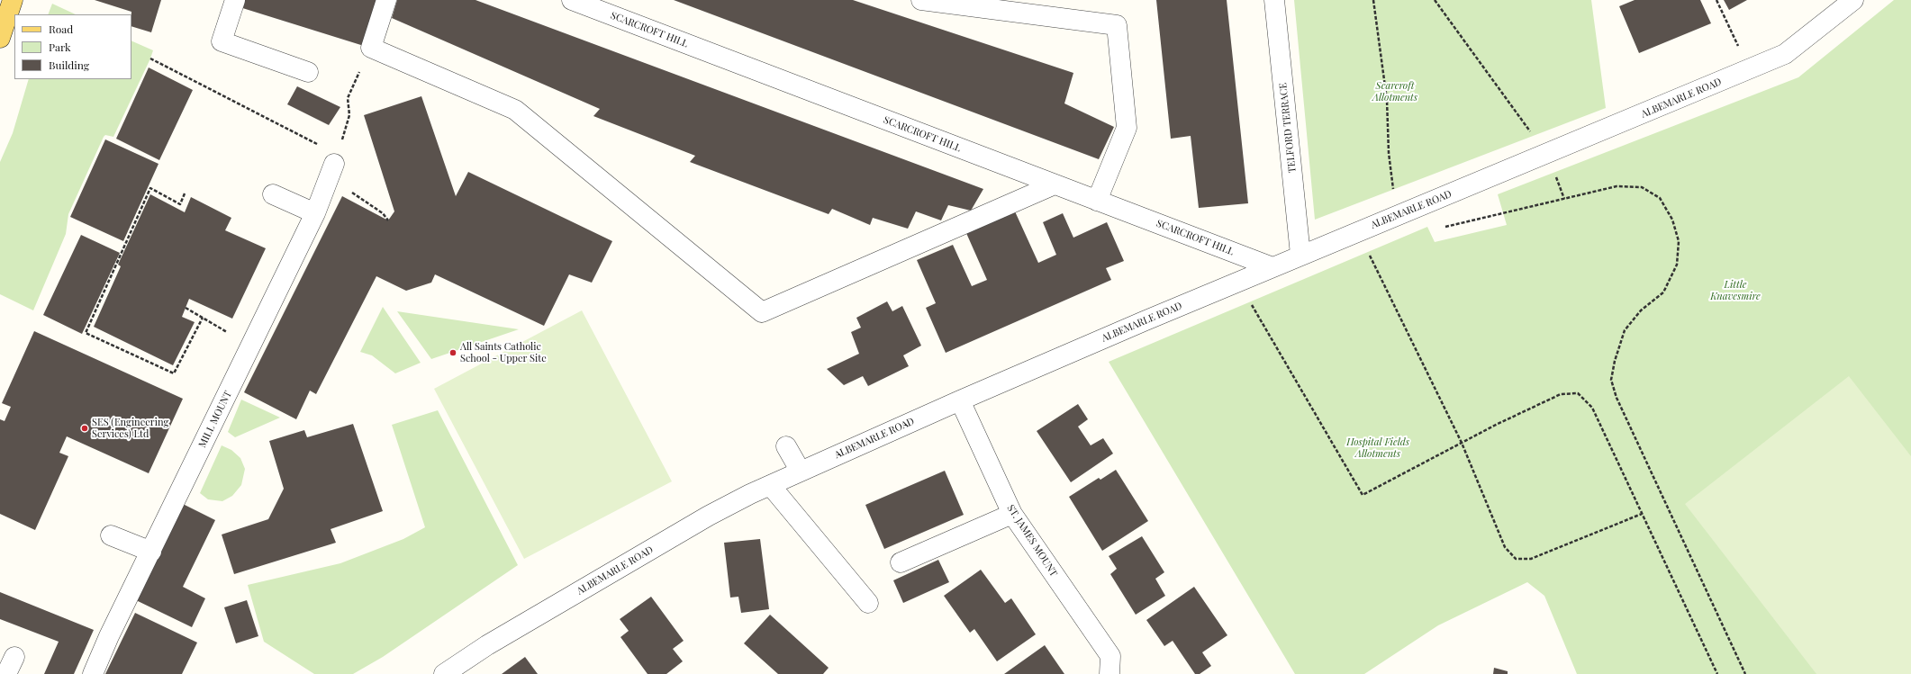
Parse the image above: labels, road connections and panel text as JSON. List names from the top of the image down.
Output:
{
  "streets": {
    "street": [
      "SCARCROFT HILL",
      "ALBEMARLE ROAD",
      "TELFORD TERRACE",
      "MILL MOUNT",
      "ST. JAMES MOUNT"
    ]
  },
  "crossings": [
    ["SCARCROFT HILL", "ALBEMARLE ROAD"],
    ["ALBEMARLE ROAD", "TELFORD TERRACE"],
    ["ALBEMARLE ROAD", "ST. JAMES MOUNT"]
  ],
  "parks": ["Scarcroft Allotments", "Little Knavesmire", "Hospital Fields Allotments"],
  "places": ["All Saints Catholic School - Upper Site", "SES (Engineering Services) Ltd"],
  "legend": ["Road", "Park", "Building"]
}
